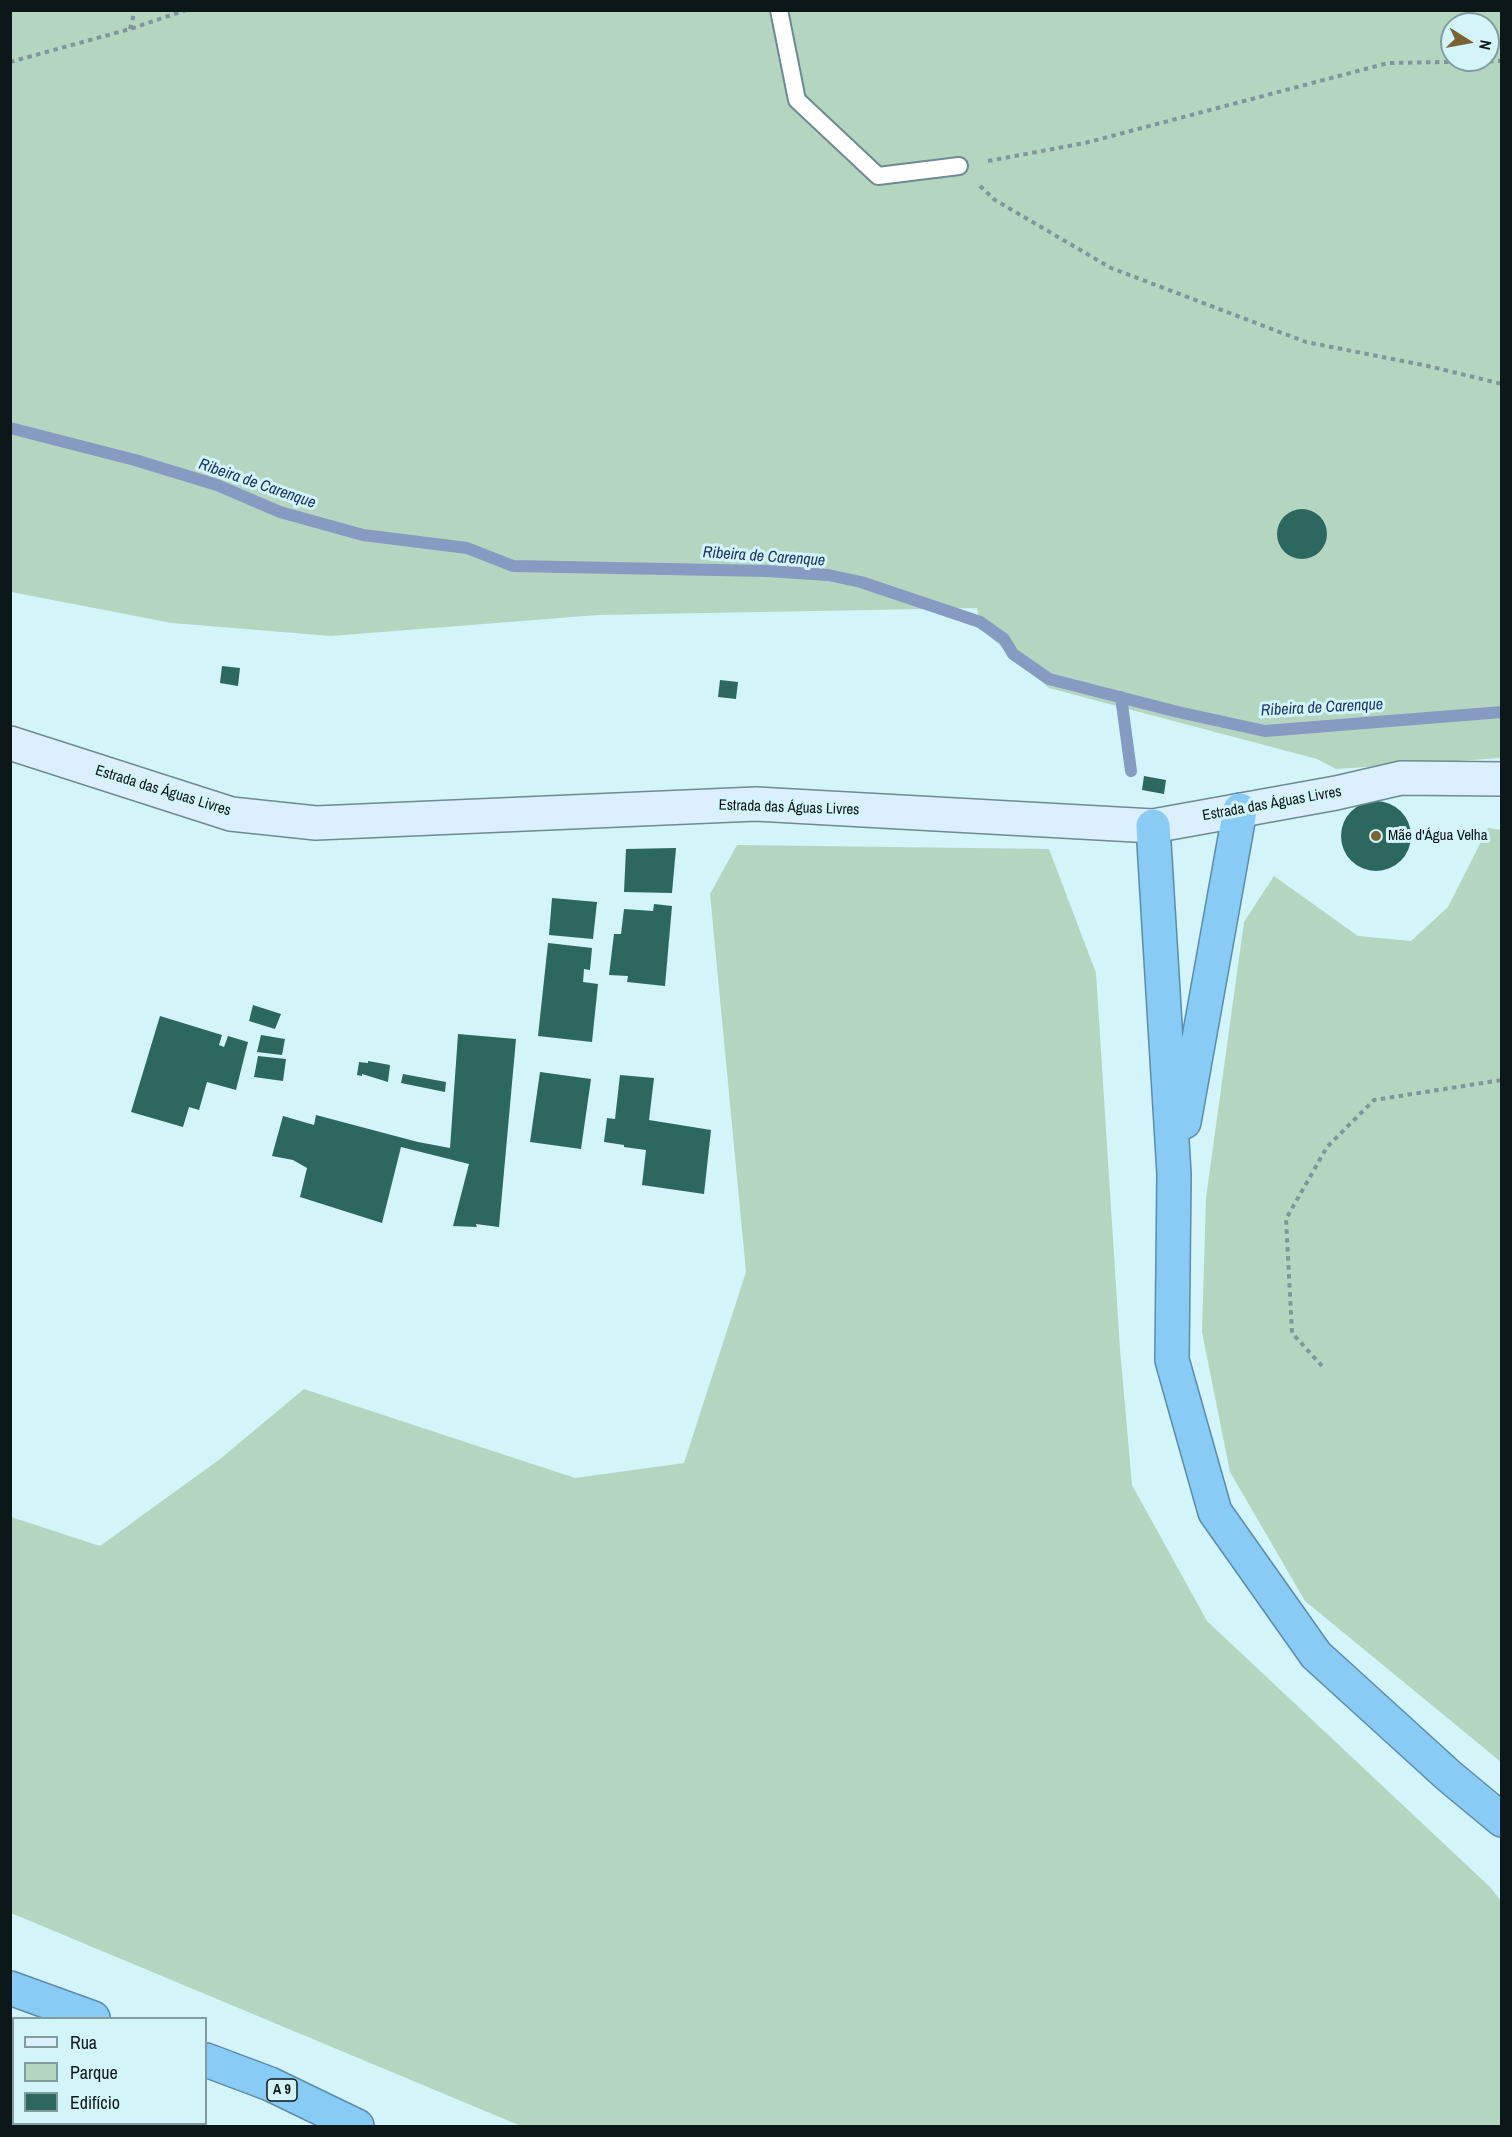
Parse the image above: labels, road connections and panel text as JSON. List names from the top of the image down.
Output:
{
  "streets": {
    "highway": ["A 9"],
    "main road": ["Estrada das Águas Livres"]
  },
  "water": ["Ribeira de Carenque"],
  "places": ["Mãe d'Água Velha"],
  "legend": ["Rua", "Parque", "Edifício"],
  "north": "right"
}
